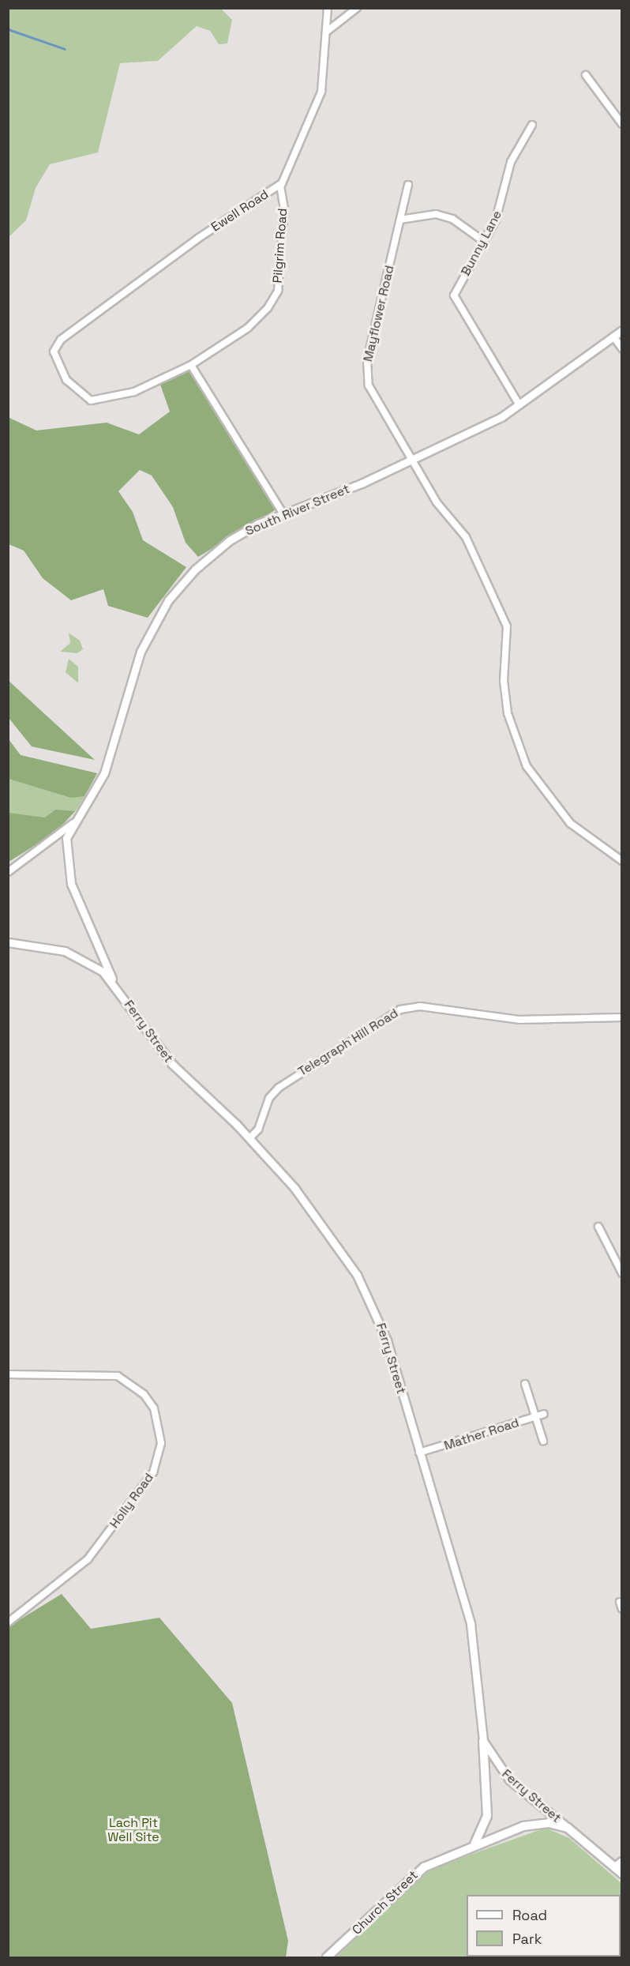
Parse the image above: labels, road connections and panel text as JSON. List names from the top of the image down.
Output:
{
  "streets": {
    "main road": ["Ferry Street", "Church Street"],
    "street": [
      "Ewell Road",
      "Bunny Lane",
      "Pilgrim Road",
      "Mayflower Road",
      "South River Street",
      "Telegraph Hill Road",
      "Mather Road",
      "Holly Road"
    ]
  },
  "crossings": [
    ["Ewell Road", "Pilgrim Road"],
    ["Bunny Lane", "South River Street"],
    ["Mayflower Road", "South River Street"],
    ["South River Street", "Ferry Street"],
    ["Ferry Street", "Telegraph Hill Road"],
    ["Ferry Street", "Mather Road"],
    ["Ferry Street", "Church Street"]
  ],
  "parks": ["Lach Pit Well Site"],
  "legend": ["Road", "Park"]
}
